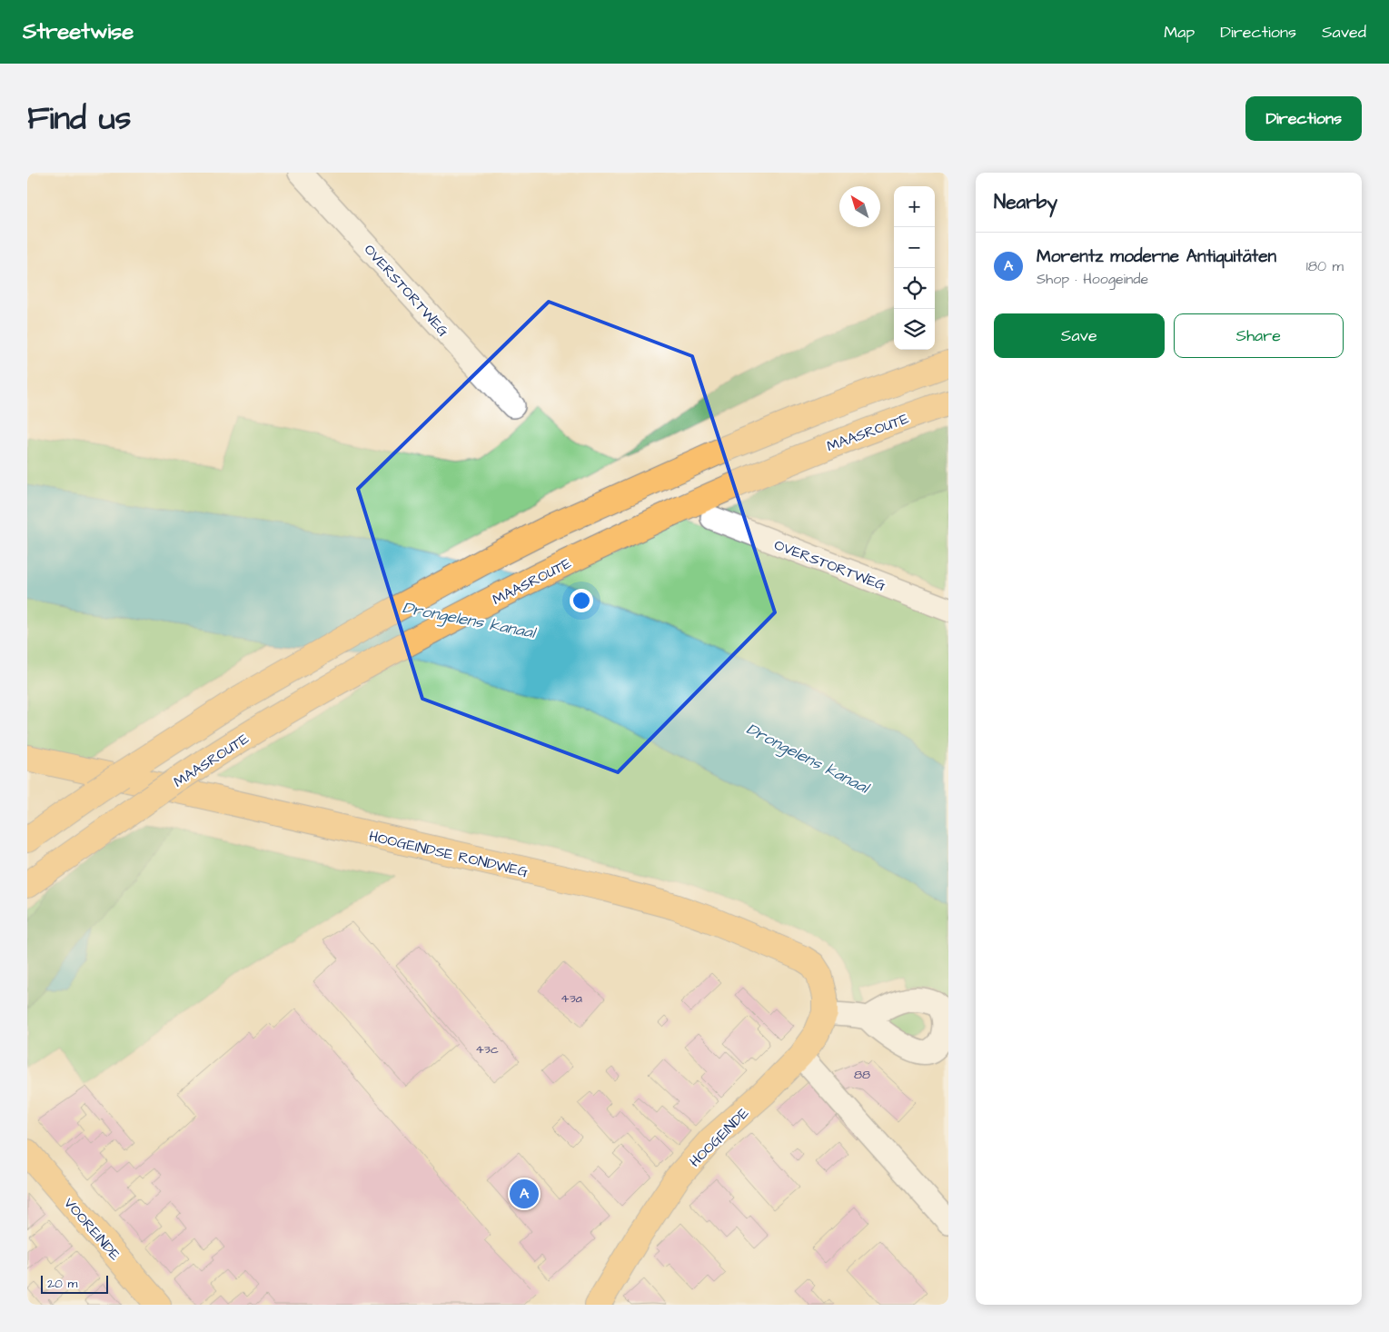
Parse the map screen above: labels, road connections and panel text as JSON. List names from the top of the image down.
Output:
{
  "streets": {
    "main road": [
      "MAASROUTE",
      "HOOGEINDSE RONDWEG",
      "HOOGEINDE",
      "VOOREINDE"
    ],
    "street": ["OVERSTORTWEG"]
  },
  "crossings": [
    ["HOOGEINDSE RONDWEG", "HOOGEINDE"]
  ],
  "water": ["Drongelens kanaal"],
  "house_numbers": ["43a", "43c", "88"],
  "scale_bar": "20 m",
  "north": "top left",
  "page": {
    "header": "Streetwise",
    "nav": ["Map", "Directions", "Saved"],
    "title": "Find us",
    "buttons": [
      "Directions",
      ["Save", "Share"]
    ],
    "heading": "Nearby",
    "map_buttons": ["+", "−"],
    "list": [
      {
        "mark": "A",
        "name": "Morentz moderne Antiquitäten",
        "note": "Shop · Hoogeinde",
        "value": "180 m"
      }
    ],
    "pins": "A",
    "scale": "20 m"
  }
}
